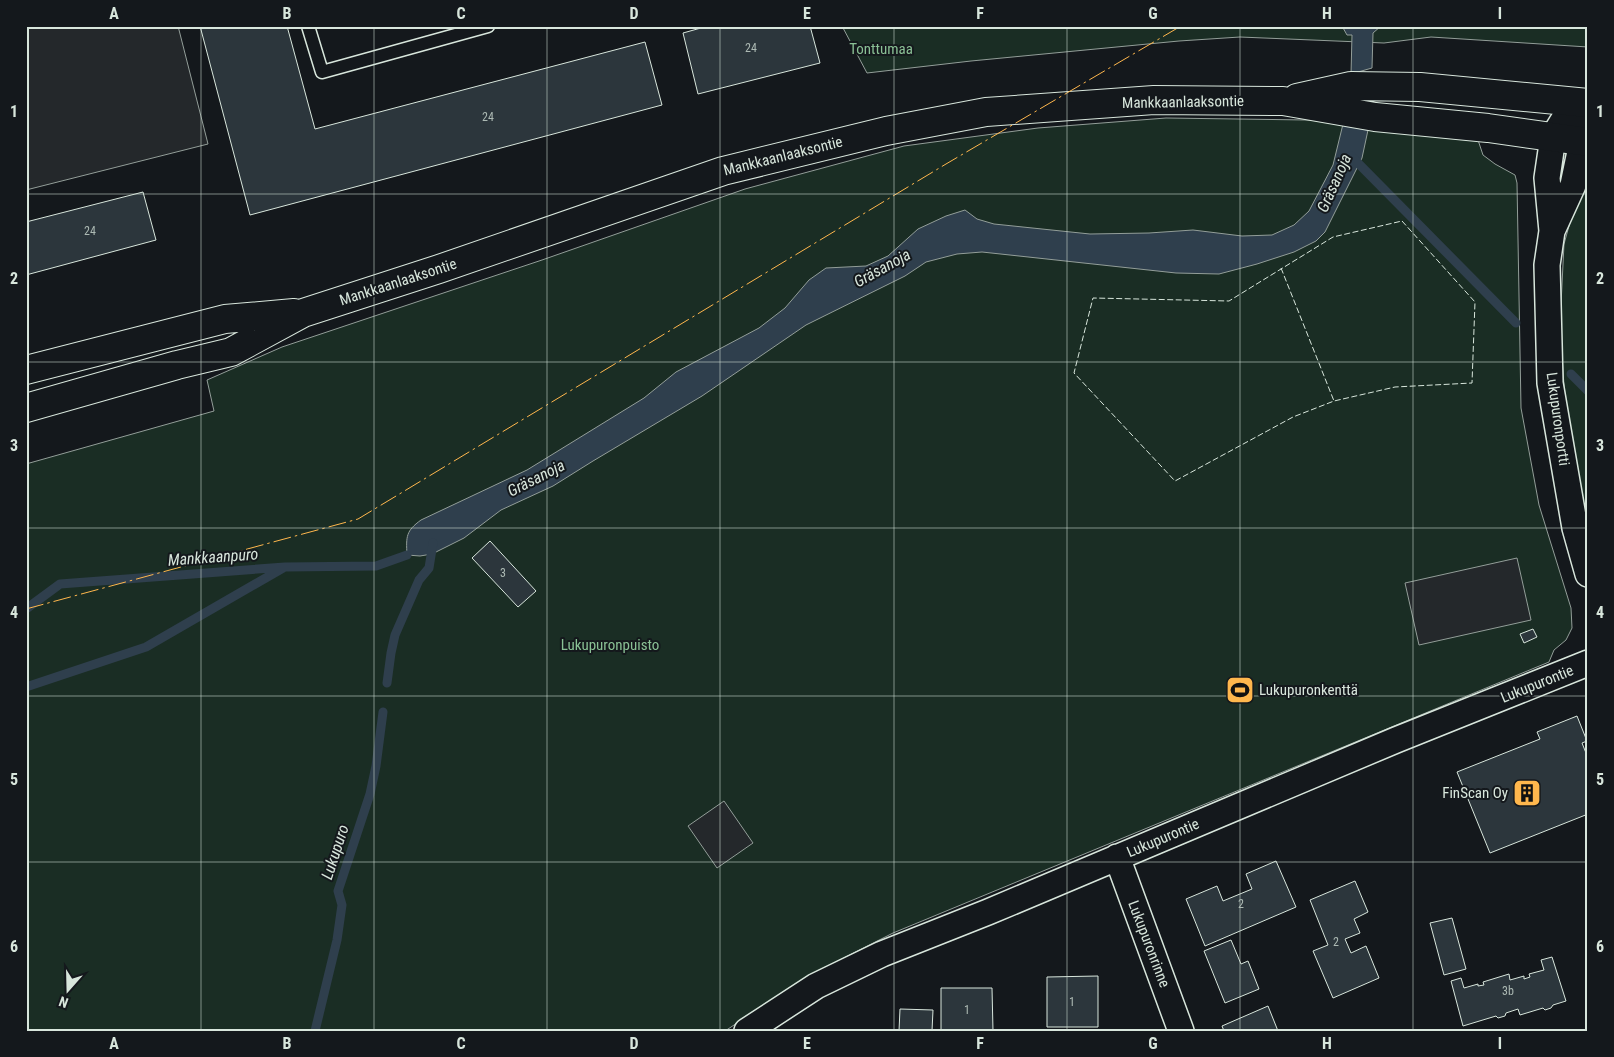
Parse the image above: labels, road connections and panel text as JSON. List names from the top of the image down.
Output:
{
  "streets": {
    "main road": ["Mankkaanlaaksontie"],
    "street": ["Lukupuronportti", "Lukupurontie", "Lukupuronrinne"]
  },
  "crossings": [
    ["Mankkaanlaaksontie", "Lukupuronportti"],
    ["Lukupurontie", "Lukupuronrinne"]
  ],
  "water": ["Gräsanoja", "Mankkaanpuro", "Lukupuro"],
  "parks": ["Tonttumaa", "Lukupuronpuisto"],
  "places": {
    "sports": ["Lukupuronkenttä"],
    "building": ["FinScan Oy"]
  },
  "house_numbers": [
    "24",
    "24",
    "24",
    "3",
    "2",
    "2",
    "3b",
    "1",
    "1"
  ],
  "north": "bottom",
  "grid": {
    "columns": [
      "A",
      "B",
      "C",
      "D",
      "E",
      "F",
      "G",
      "H",
      "I"
    ],
    "rows": [
      "1",
      "2",
      "3",
      "4",
      "5",
      "6"
    ]
  }
}
